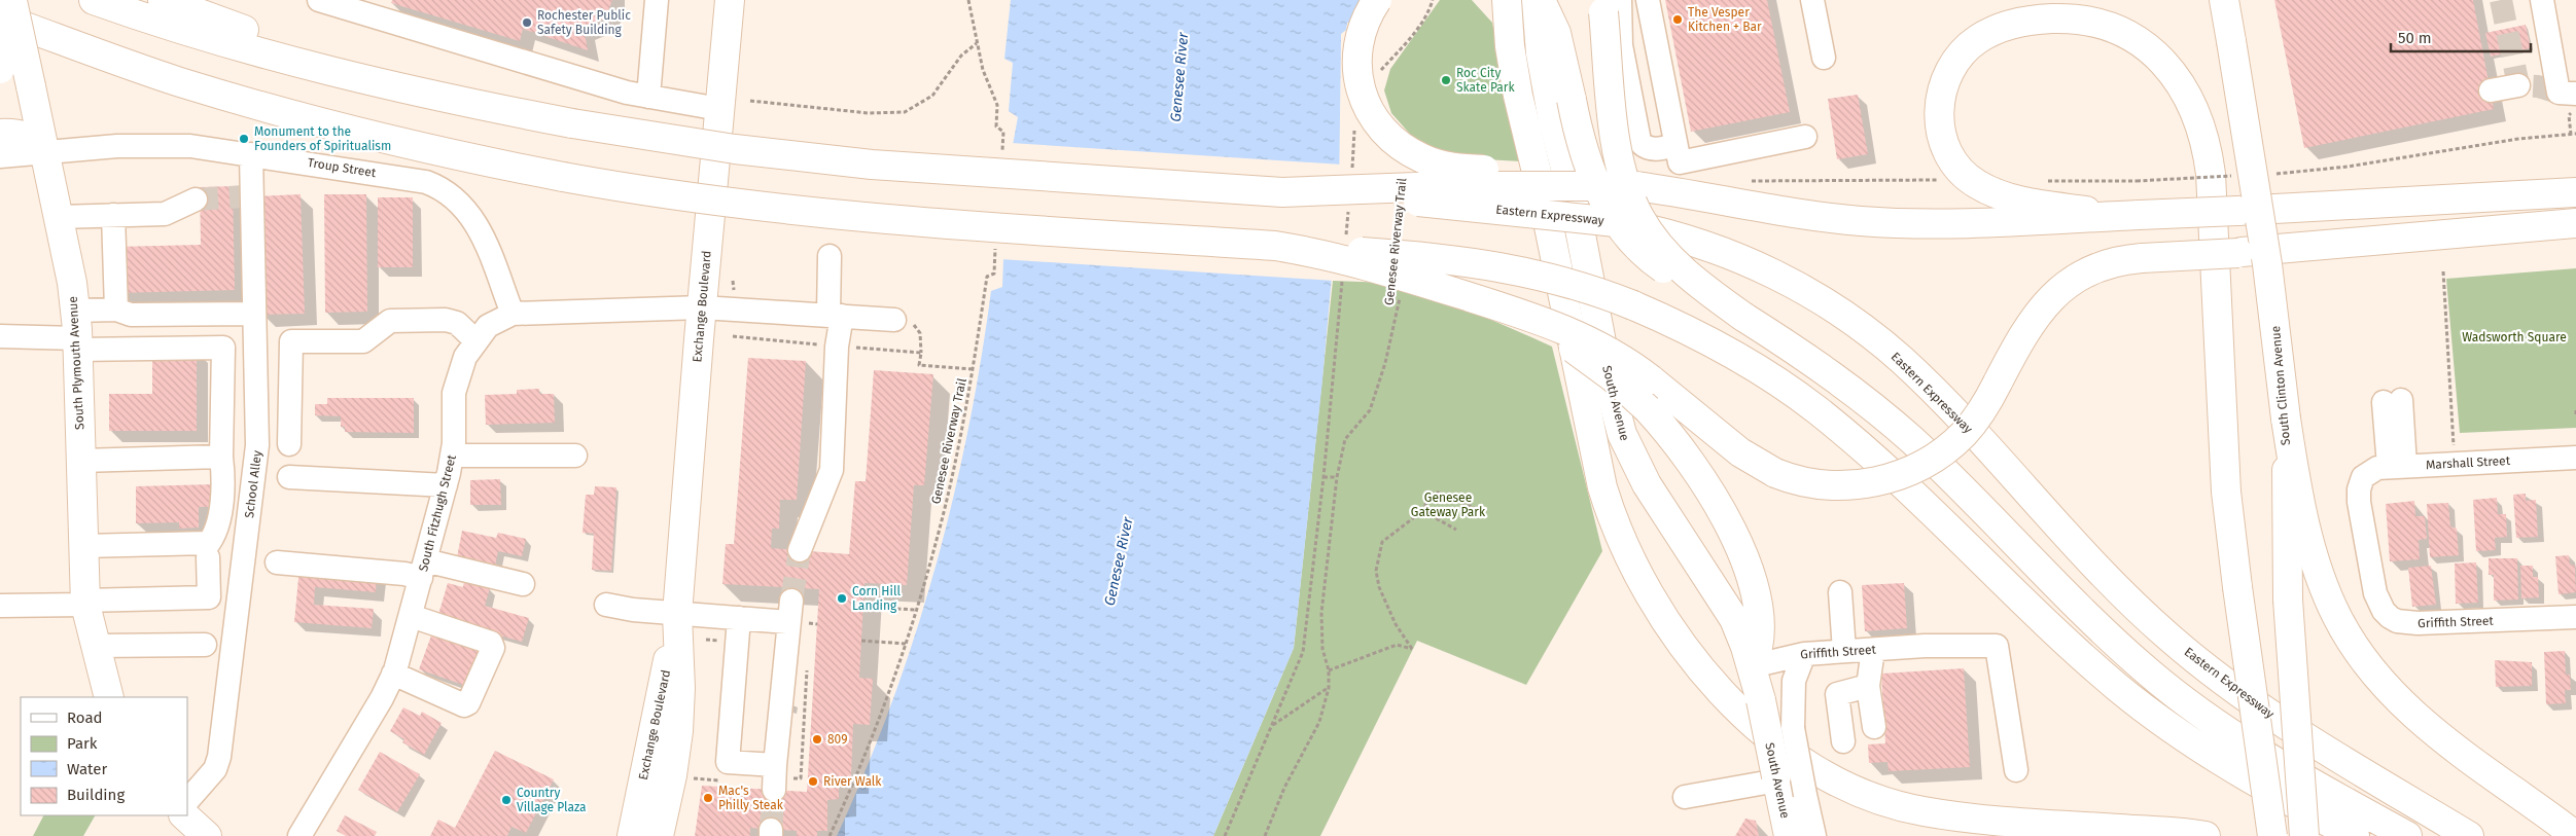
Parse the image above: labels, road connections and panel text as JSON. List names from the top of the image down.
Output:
{
  "streets": {
    "main road": [
      "Eastern Expressway",
      "Exchange Boulevard",
      "South Plymouth Avenue",
      "South Clinton Avenue",
      "South Avenue"
    ],
    "street": [
      "Troup Street",
      "Marshall Street",
      "School Alley",
      "South Fitzhugh Street",
      "Griffith Street"
    ],
    "path": ["Genesee Riverway Trail"]
  },
  "crossings": [
    ["Troup Street", "South Plymouth Avenue"],
    ["Troup Street", "School Alley"],
    ["Troup Street", "South Fitzhugh Street"],
    ["Exchange Boulevard", "South Fitzhugh Street"],
    ["South Avenue", "Griffith Street"],
    ["Marshall Street", "Griffith Street"]
  ],
  "water": ["Genesee River"],
  "parks": ["Wadsworth Square", "Genesee Gateway Park"],
  "places": [
    "The Vesper Kitchen + Bar",
    "Rochester Public Safety Building",
    "Roc City Skate Park",
    "Monument to the Founders of Spiritualism",
    "Corn Hill Landing",
    "809",
    "River Walk",
    "Mac's Philly Steak",
    "Country Village Plaza"
  ],
  "legend": [
    "Road",
    "Park",
    "Water",
    "Building"
  ],
  "scale_bar": "50 m"
}
